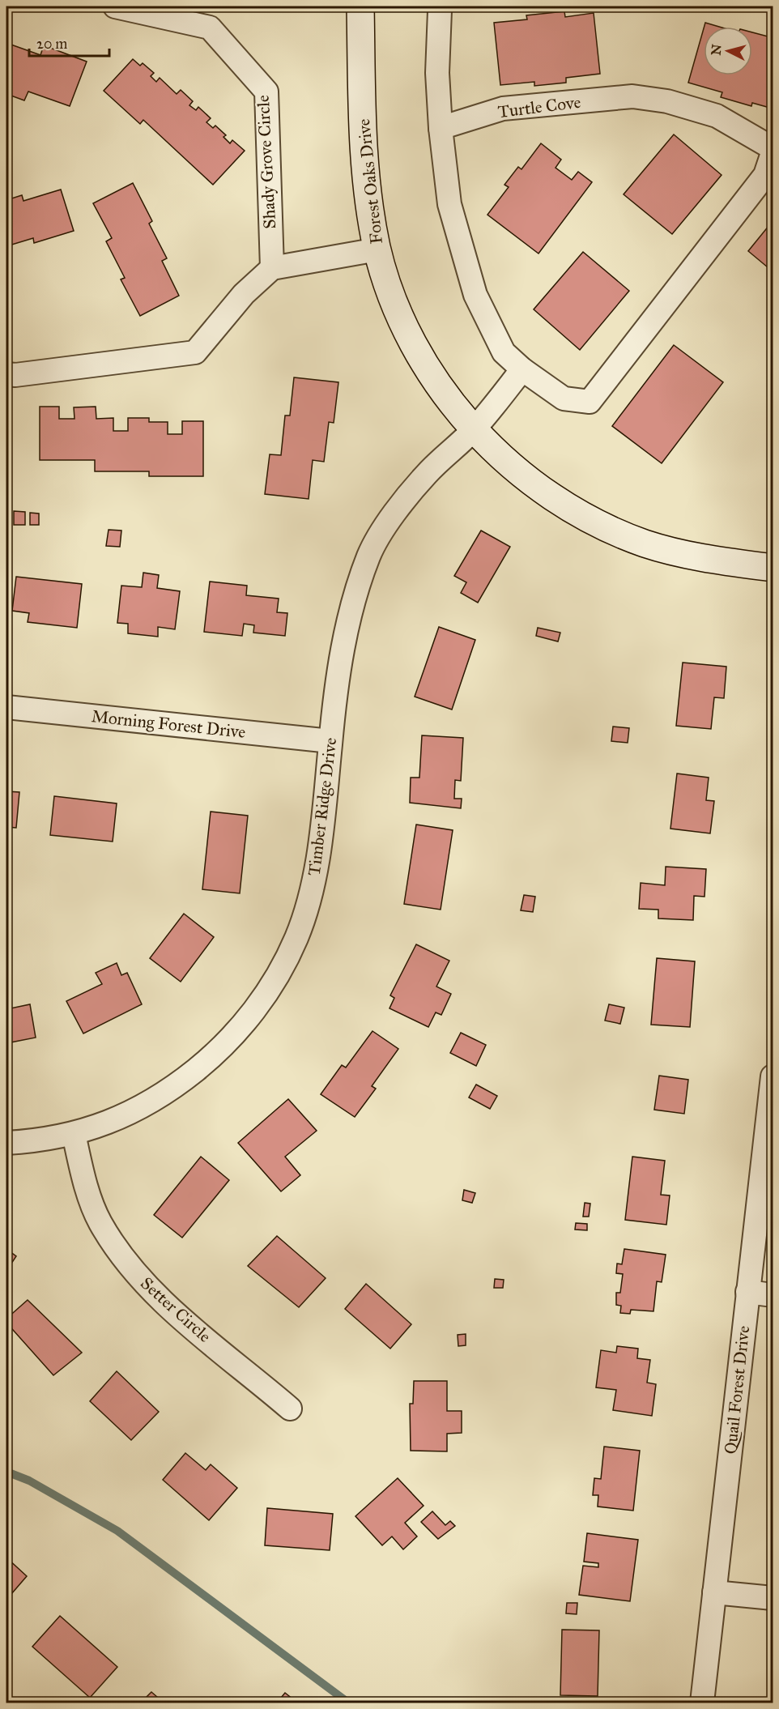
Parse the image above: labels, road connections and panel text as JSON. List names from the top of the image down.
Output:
{
  "streets": {
    "street": [
      "Turtle Cove",
      "Shady Grove Circle",
      "Forest Oaks Drive",
      "Morning Forest Drive",
      "Timber Ridge Drive",
      "Setter Circle",
      "Quail Forest Drive"
    ]
  },
  "crossings": [
    ["Forest Oaks Drive", "Timber Ridge Drive"],
    ["Morning Forest Drive", "Timber Ridge Drive"],
    ["Timber Ridge Drive", "Setter Circle"]
  ],
  "scale_bar": "20 m",
  "north": "left"
}
